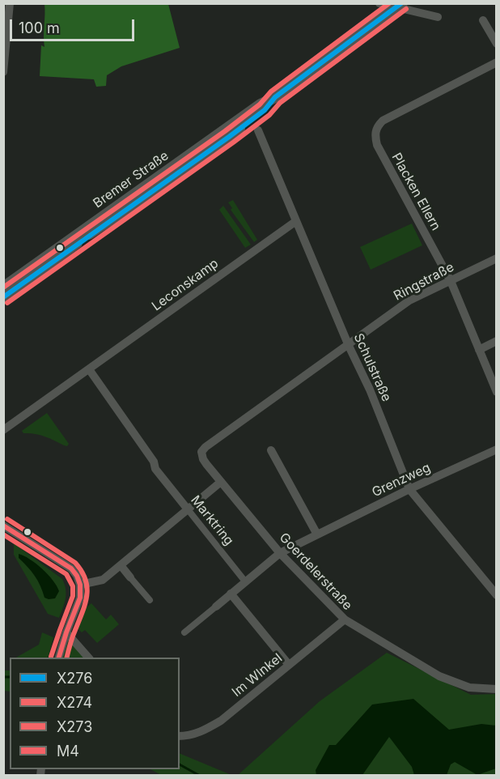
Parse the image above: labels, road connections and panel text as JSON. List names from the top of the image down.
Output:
{
  "streets": {
    "street": [
      "Bremer Straße",
      "Placken Ellern",
      "Ringstraße",
      "Leconskamp",
      "Schulstraße",
      "Grenzweg",
      "Marktring",
      "Goerdelerstraße",
      "Im WInkel"
    ]
  },
  "crossings": [
    ["Placken Ellern", "Ringstraße"],
    ["Ringstraße", "Schulstraße"],
    ["Ringstraße", "Goerdelerstraße"],
    ["Leconskamp", "Schulstraße"],
    ["Leconskamp", "Marktring"],
    ["Schulstraße", "Grenzweg"],
    ["Goerdelerstraße", "Im WInkel"]
  ],
  "lines": [
    "transit line X276",
    "transit line X273",
    "transit line X274",
    "transit line M4"
  ],
  "legend": [
    "X276",
    "X274",
    "X273",
    "M4"
  ],
  "scale_bar": "100 m"
}
